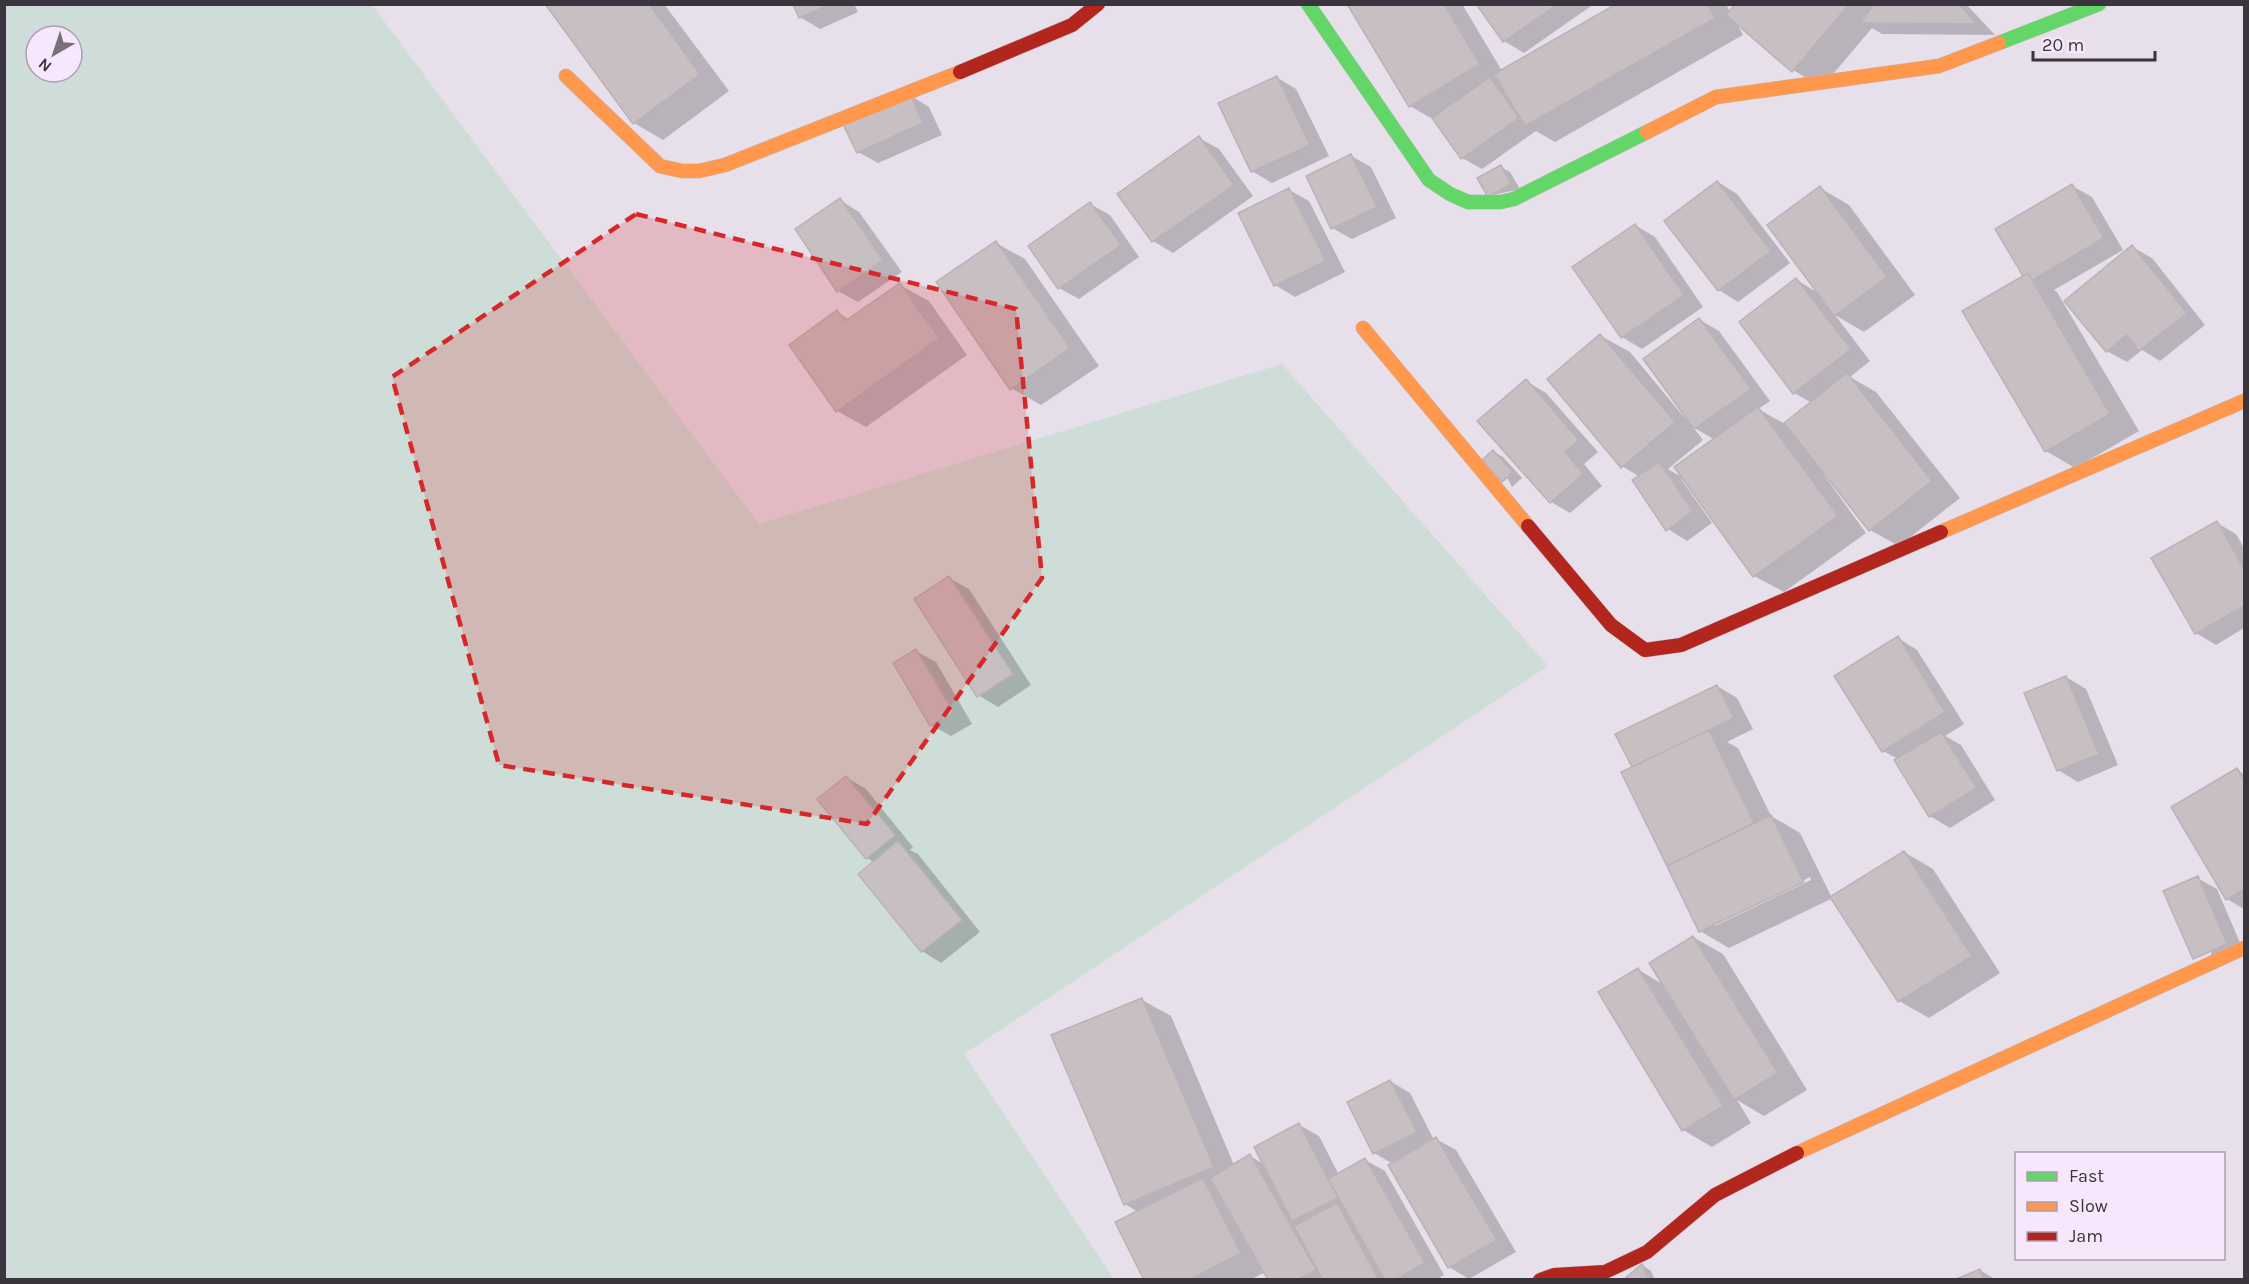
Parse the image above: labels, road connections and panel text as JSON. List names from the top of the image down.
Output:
{
  "legend": ["Fast", "Slow", "Jam"],
  "scale_bar": "20 m",
  "north": "bottom left"
}
